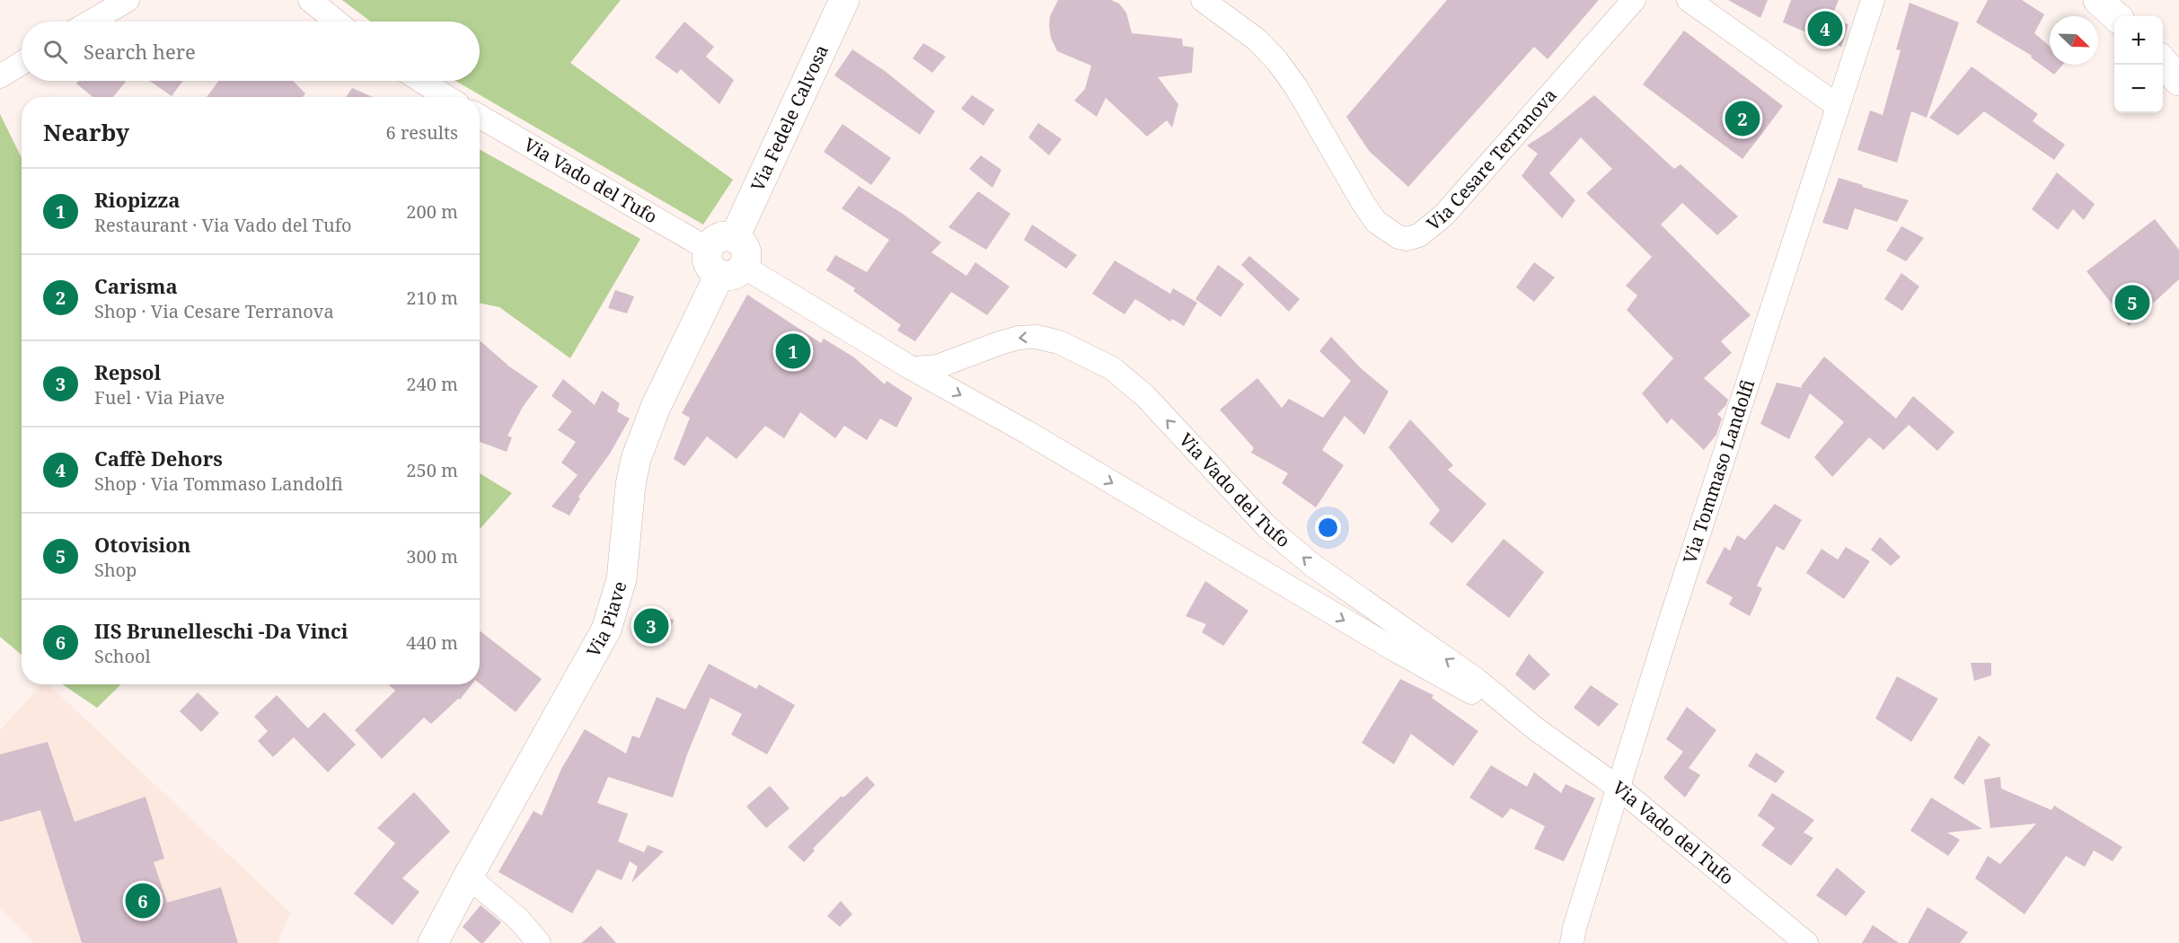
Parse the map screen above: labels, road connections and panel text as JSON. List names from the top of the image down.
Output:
{
  "streets": {
    "main road": ["Via Fedele Calvosa", "Via Piave"],
    "street": ["Via Cesare Terranova", "Via Vado del Tufo", "Via Tommaso Landolfi"]
  },
  "crossings": [
    ["Via Fedele Calvosa", "Via Vado del Tufo"],
    ["Via Fedele Calvosa", "Via Piave"],
    ["Via Vado del Tufo", "Via Tommaso Landolfi"],
    ["Via Vado del Tufo", "Via Piave"]
  ],
  "north": "bottom right",
  "page": {
    "pins": [
      "4",
      "2",
      "5",
      "1",
      "3",
      "6"
    ],
    "map_buttons": ["+", "−"],
    "search": "Search here",
    "heading": ["Nearby", "6 results"],
    "list": [
      {
        "mark": "1",
        "name": "Riopizza",
        "note": "Restaurant · Via Vado del Tufo",
        "value": "200 m"
      },
      {
        "mark": "2",
        "name": "Carisma",
        "note": "Shop · Via Cesare Terranova",
        "value": "210 m"
      },
      {
        "mark": "3",
        "name": "Repsol",
        "note": "Fuel · Via Piave",
        "value": "240 m"
      },
      {
        "mark": "4",
        "name": "Caffè Dehors",
        "note": "Shop · Via Tommaso Landolfi",
        "value": "250 m"
      },
      {
        "mark": "5",
        "name": "Otovision",
        "note": "Shop",
        "value": "300 m"
      },
      {
        "mark": "6",
        "name": "IIS Brunelleschi -Da Vinci",
        "note": "School",
        "value": "440 m"
      }
    ]
  }
}
